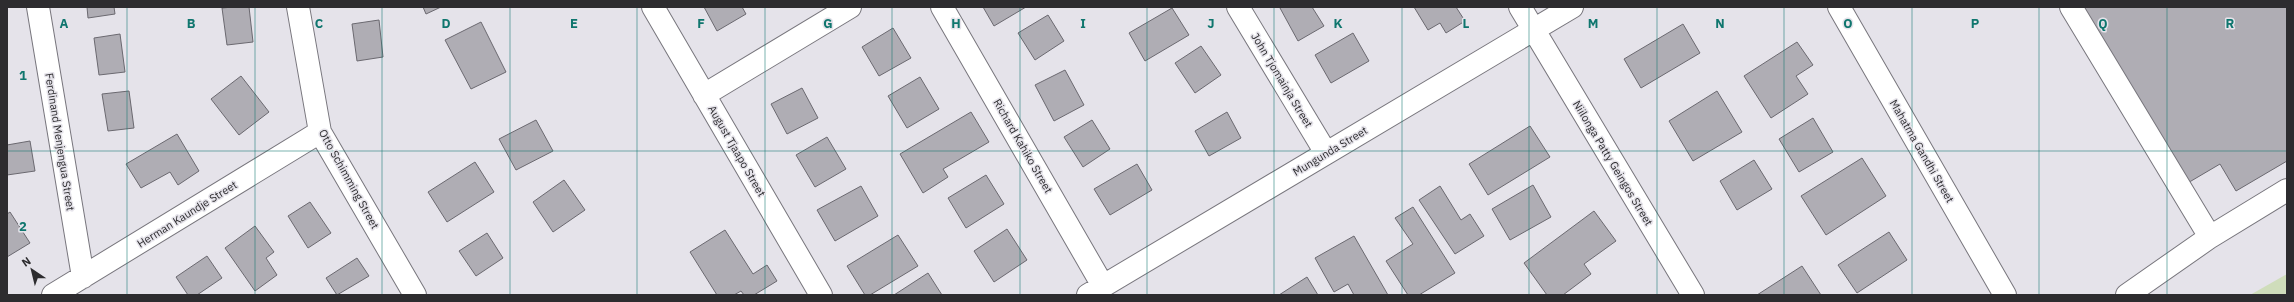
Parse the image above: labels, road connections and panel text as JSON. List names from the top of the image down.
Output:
{
  "streets": {
    "street": [
      "John Tjomainja Street",
      "Ferdinand Menjengua Street",
      "Richard Kahiko Street",
      "August Tjaapo Street",
      "Mungunda Street",
      "Mahatma Gandhi Street",
      "Niilonga Patty Geingos Street",
      "Otto Schimming Street",
      "Herman Kaundje Street"
    ]
  },
  "crossings": [
    ["John Tjomainja Street", "Mungunda Street"],
    ["Ferdinand Menjengua Street", "Herman Kaundje Street"],
    ["Richard Kahiko Street", "Mungunda Street"],
    ["Mungunda Street", "Niilonga Patty Geingos Street"],
    ["Otto Schimming Street", "Herman Kaundje Street"]
  ],
  "north": "top left",
  "grid": {
    "columns": [
      "A",
      "B",
      "C",
      "D",
      "E",
      "F",
      "G",
      "H",
      "I",
      "J",
      "K",
      "L",
      "M",
      "N",
      "O",
      "P",
      "Q",
      "R"
    ],
    "rows": ["1", "2"]
  }
}
